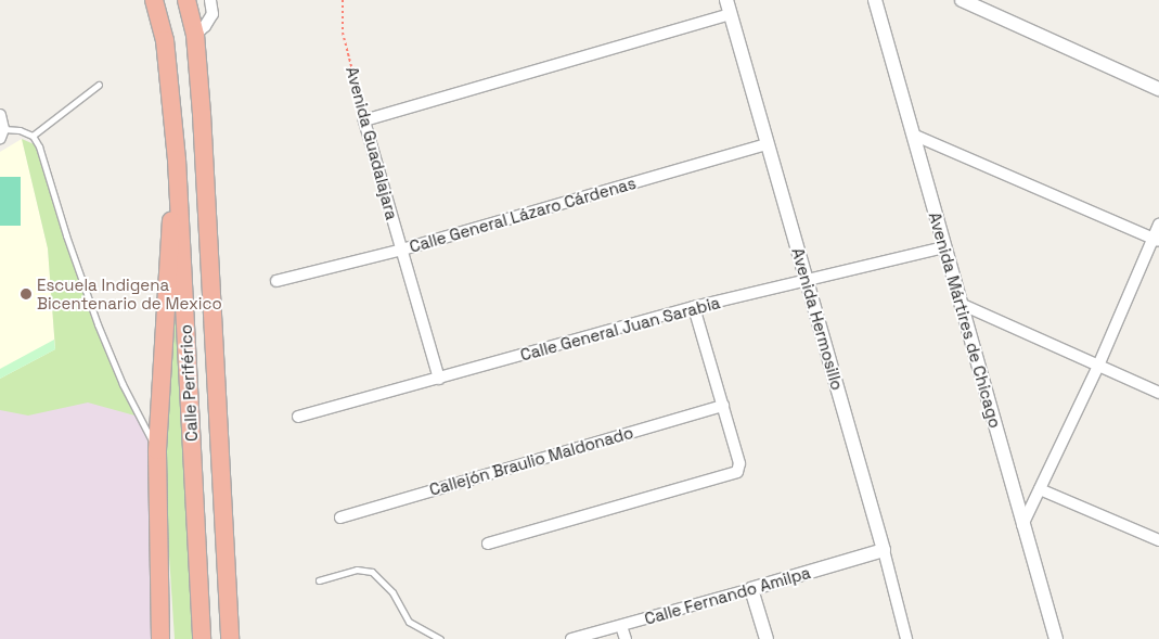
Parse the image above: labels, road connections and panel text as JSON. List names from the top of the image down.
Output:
{
  "streets": {
    "highway": ["Calle Periférico"],
    "street": [
      "Avenida Guadalajara",
      "Calle General Lázaro Cárdenas",
      "Avenida Hermosillo",
      "Avenida Mártires de Chicago",
      "Calle General Juan Sarabia",
      "Callejón Braulio Maldonado",
      "Calle Fernando Amilpa"
    ]
  },
  "crossings": [
    ["Avenida Guadalajara", "Calle General Lázaro Cárdenas"],
    ["Avenida Guadalajara", "Calle General Juan Sarabia"],
    ["Calle General Lázaro Cárdenas", "Avenida Hermosillo"],
    ["Avenida Hermosillo", "Calle General Juan Sarabia"],
    ["Avenida Hermosillo", "Calle Fernando Amilpa"],
    ["Avenida Mártires de Chicago", "Calle General Juan Sarabia"]
  ],
  "places": ["Escuela Indigena Bicentenario de Mexico"]
}
